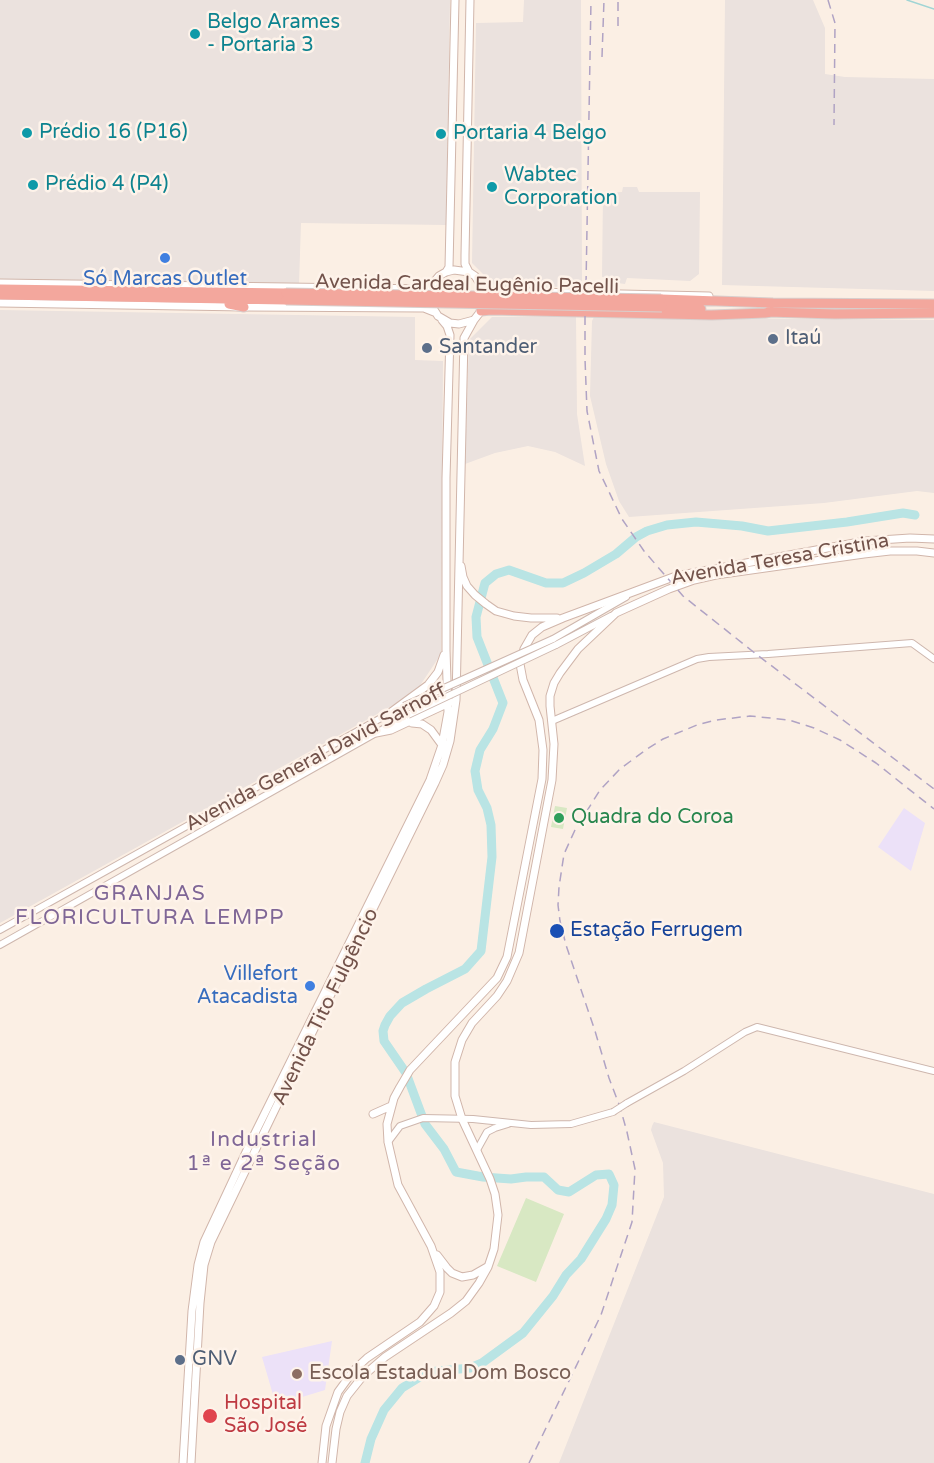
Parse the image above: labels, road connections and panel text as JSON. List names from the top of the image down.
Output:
{
  "streets": {
    "highway": ["Avenida Cardeal Eugênio Pacelli"],
    "main road": ["Avenida Teresa Cristina", "Avenida Tito Fulgêncio"],
    "street": ["Avenida General David Sarnoff"]
  },
  "crossings": [
    ["Avenida Teresa Cristina", "Avenida General David Sarnoff"]
  ],
  "districts": ["GRANJAS FLORICULTURA LEMPP", "Industrial 1ª e 2ª Seção"],
  "places": [
    "Belgo Arames - Portaria 3",
    "Prédio 16 (P16)",
    "Portaria 4 Belgo",
    "Prédio 4 (P4)",
    "Wabtec Corporation",
    "Só Marcas Outlet",
    "Itaú",
    "Santander",
    "Quadra do Coroa",
    "Estação Ferrugem",
    "Villefort Atacadista",
    "GNV",
    "Escola Estadual Dom Bosco",
    "Hospital São José"
  ]
}
